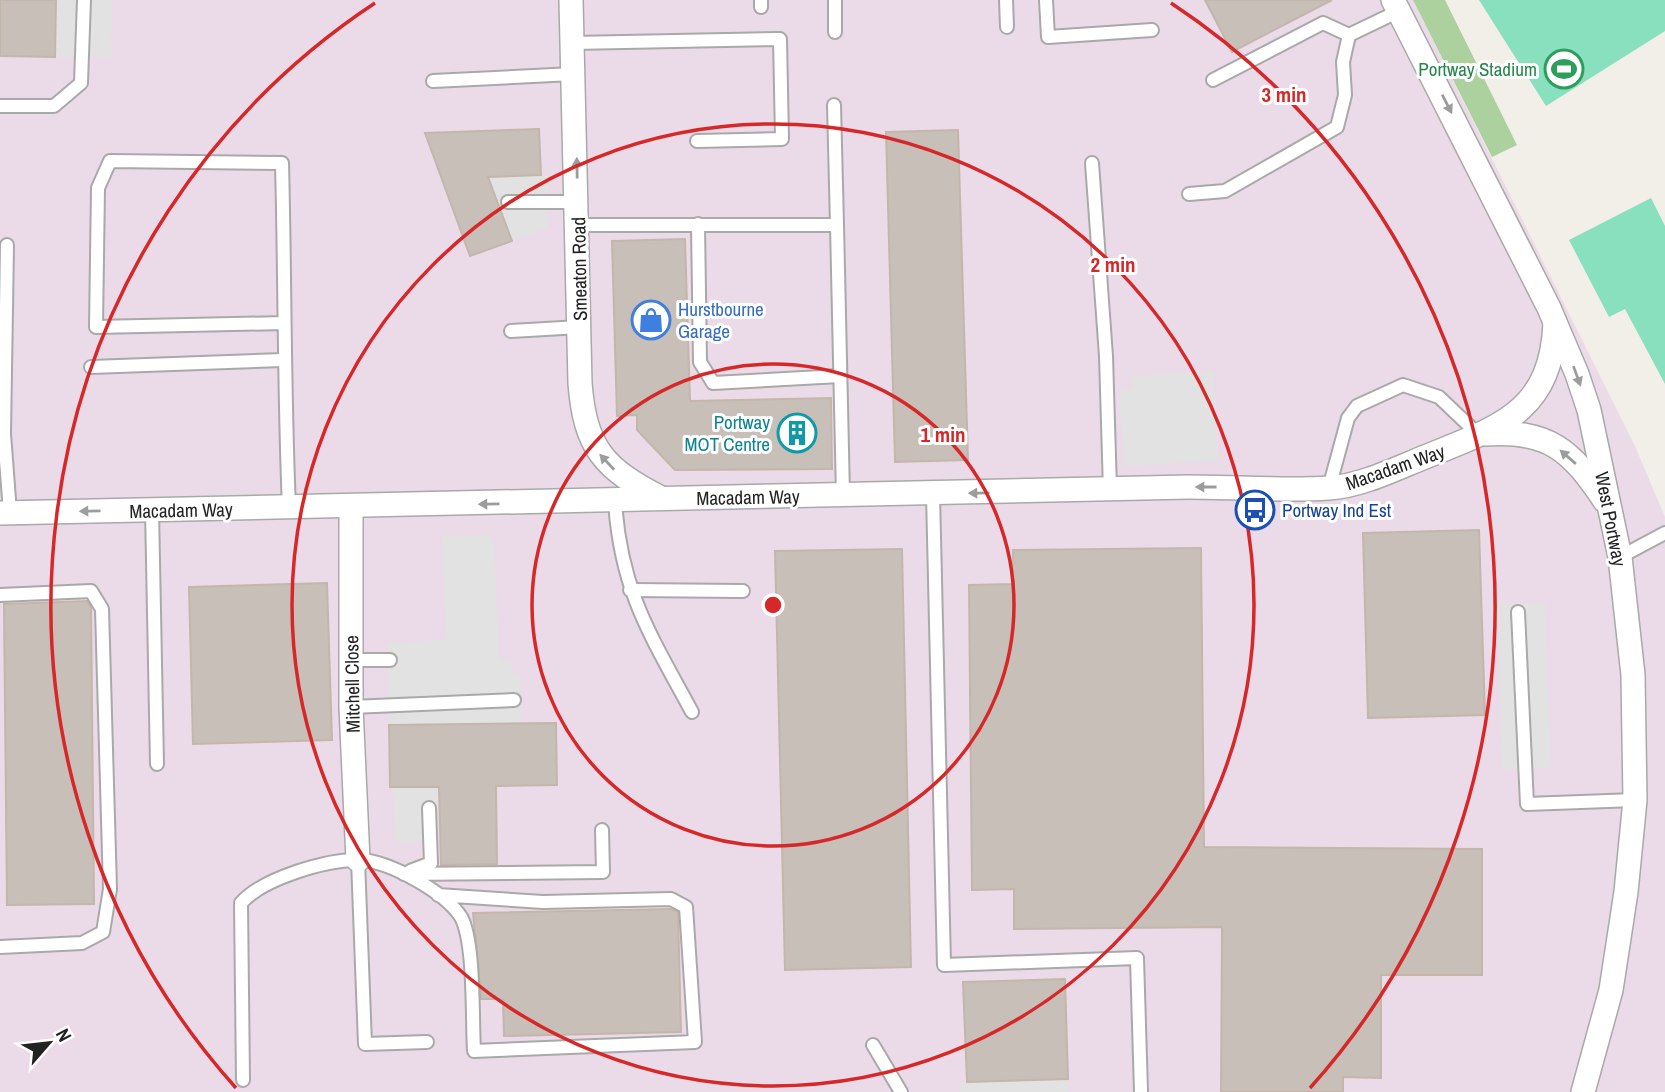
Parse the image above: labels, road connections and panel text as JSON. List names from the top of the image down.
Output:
{
  "streets": {
    "street": [
      "Smeaton Road",
      "Macadam Way",
      "West Portway",
      "Mitchell Close"
    ]
  },
  "crossings": [
    ["Smeaton Road", "Macadam Way"],
    ["Macadam Way", "Mitchell Close"]
  ],
  "one_way": ["Smeaton Road", "Macadam Way", "West Portway"],
  "places": {
    "sports": ["Portway Stadium"],
    "shop": ["Hurstbourne Garage"],
    "building": ["Portway MOT Centre"],
    "bus stop": ["Portway Ind Est"]
  },
  "north": "top right",
  "rings": ["3 min", "2 min", "1 min"]
}
